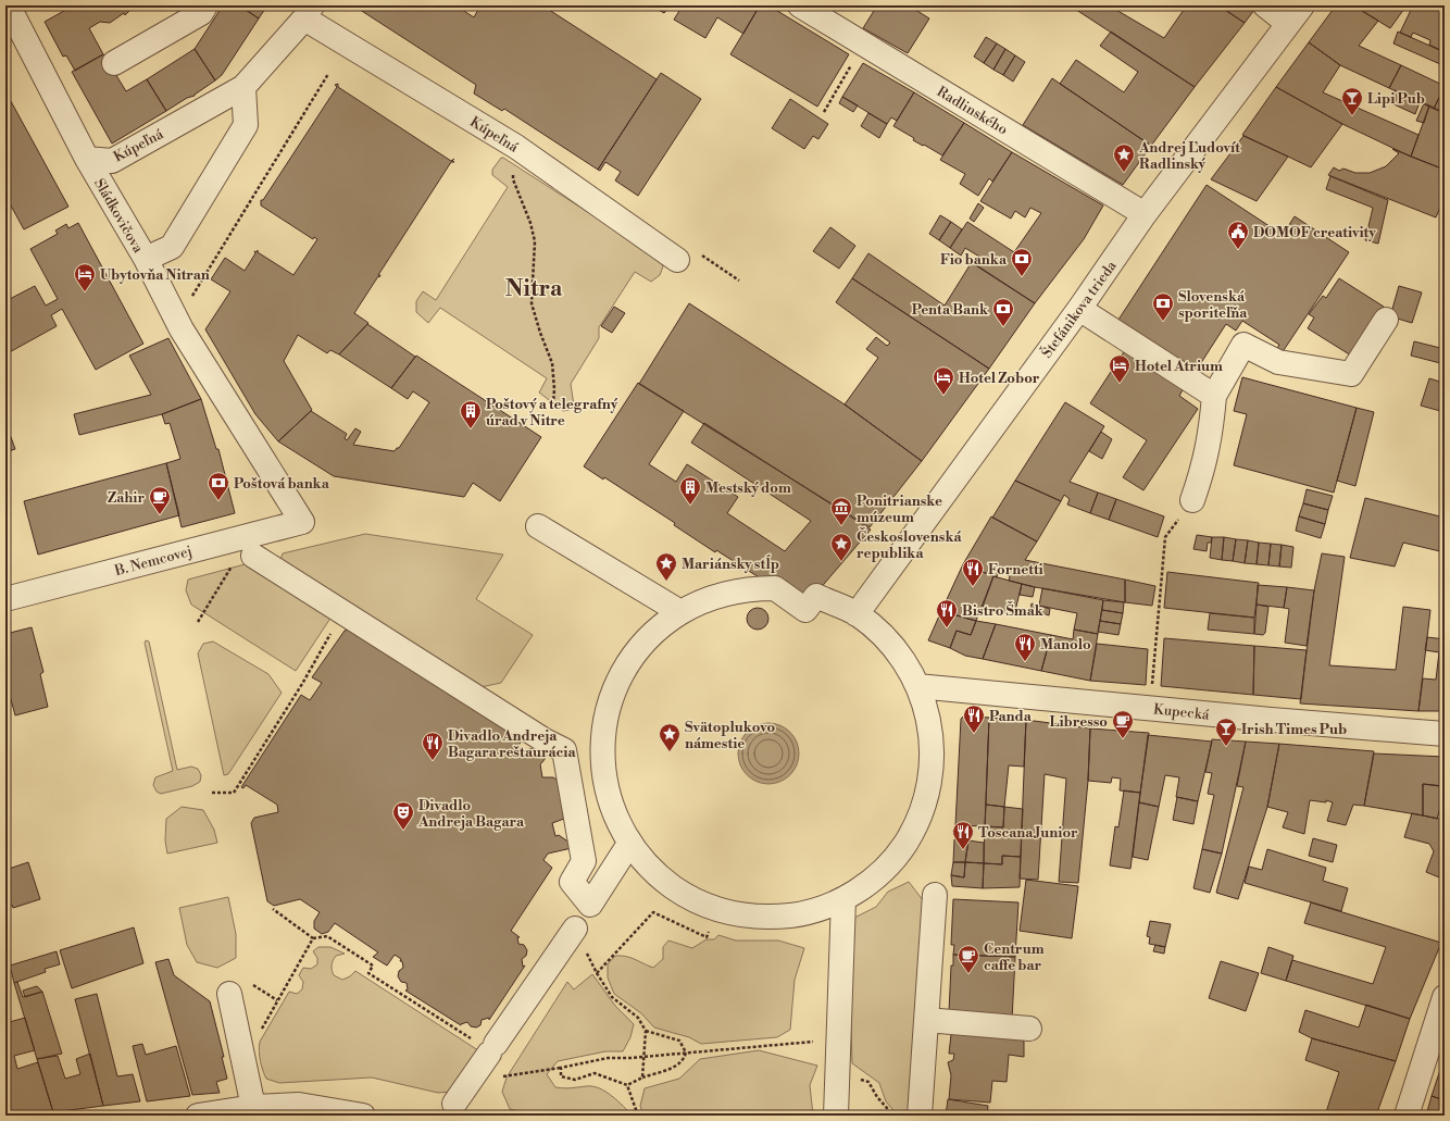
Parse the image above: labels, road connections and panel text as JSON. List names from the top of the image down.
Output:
{
  "streets": {
    "street": [
      "Radlinského",
      "Kúpeľná",
      "Sládkovičova",
      "Štefánikova trieda",
      "B. Nemcovej",
      "Kupecká"
    ]
  },
  "crossings": [
    ["Radlinského", "Štefánikova trieda"],
    ["Kúpeľná", "Sládkovičova"],
    ["Sládkovičova", "B. Nemcovej"]
  ],
  "districts": ["Nitra"],
  "places": {
    "bar": ["Lipi Pub", "Irish Times Pub"],
    "place": [
      "Andrej Ľudovít Radlinský",
      "Československá republika",
      "Mariánsky stĺp",
      "Svätoplukovo námestie"
    ],
    "public building": ["DOMOF creativity"],
    "bank": [
      "Fio banka",
      "Slovenská sporiteľňa",
      "Penta Bank",
      "Poštová banka"
    ],
    "hotel": ["Ubytovňa Nitran", "Hotel Atrium", "Hotel Zobor"],
    "building": ["Poštový a telegrafný úrad v Nitre", "Mestský dom"],
    "cafe": ["Zahir", "Libresso", "Centrum caffe bar"],
    "museum": ["Ponitrianske múzeum"],
    "restaurant": [
      "Fornetti",
      "Bistro Šmak",
      "Manolo",
      "Panda",
      "Divadlo Andreja Bagara reštaurácia",
      "Toscana Junior"
    ],
    "theatre": ["Divadlo Andreja Bagara"]
  }
}
